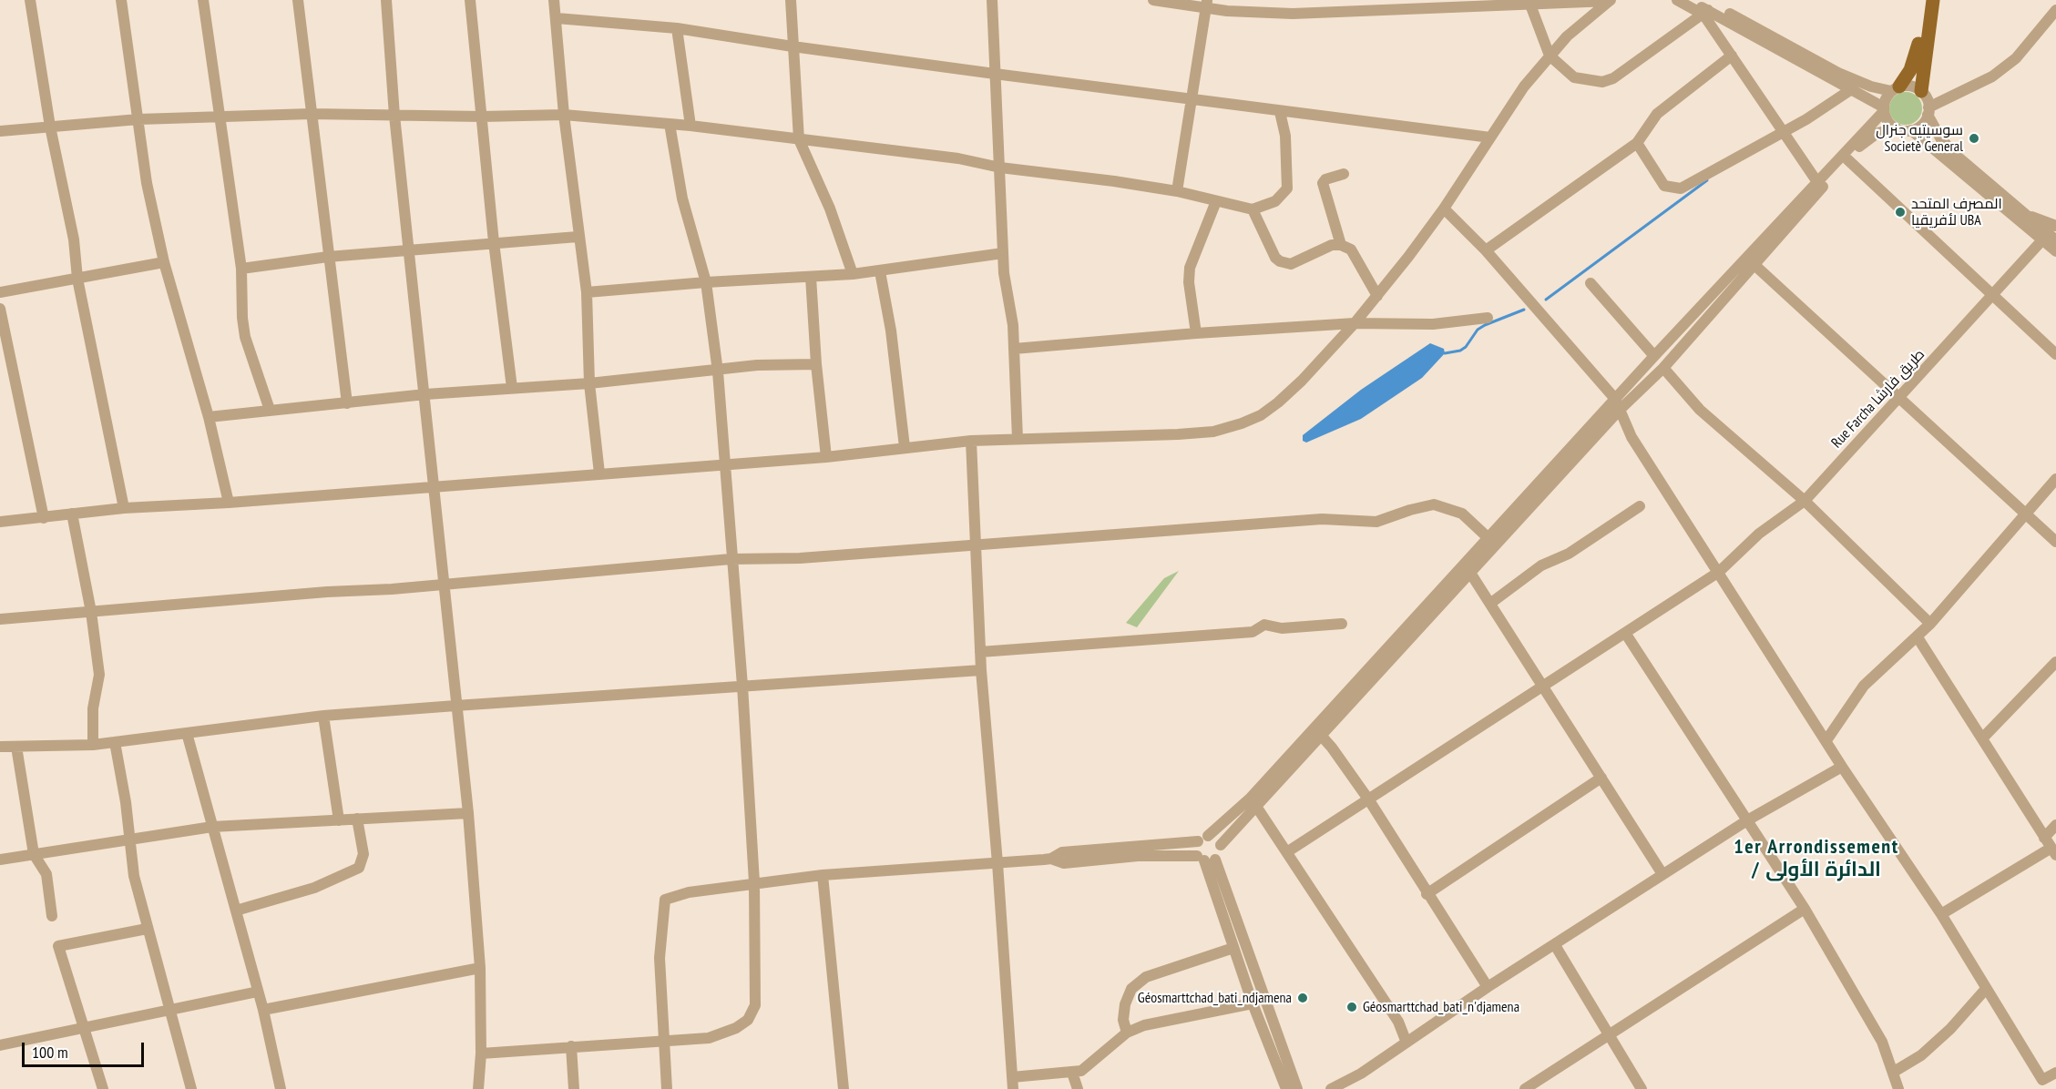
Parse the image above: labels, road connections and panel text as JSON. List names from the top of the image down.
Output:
{
  "streets": {
    "street": ["Rue Farcha طريق فارشا"]
  },
  "districts": ["1er Arrondissement / الدائرة الأولى"],
  "places": [
    "سوسيتيه جنرال Societè General",
    "المصرف المتحد لأفريقيا UBA",
    "Géosmarttchad_bati_ndjamena",
    "Géosmarttchad_bati_n'djamena"
  ],
  "scale_bar": "100 m"
}
